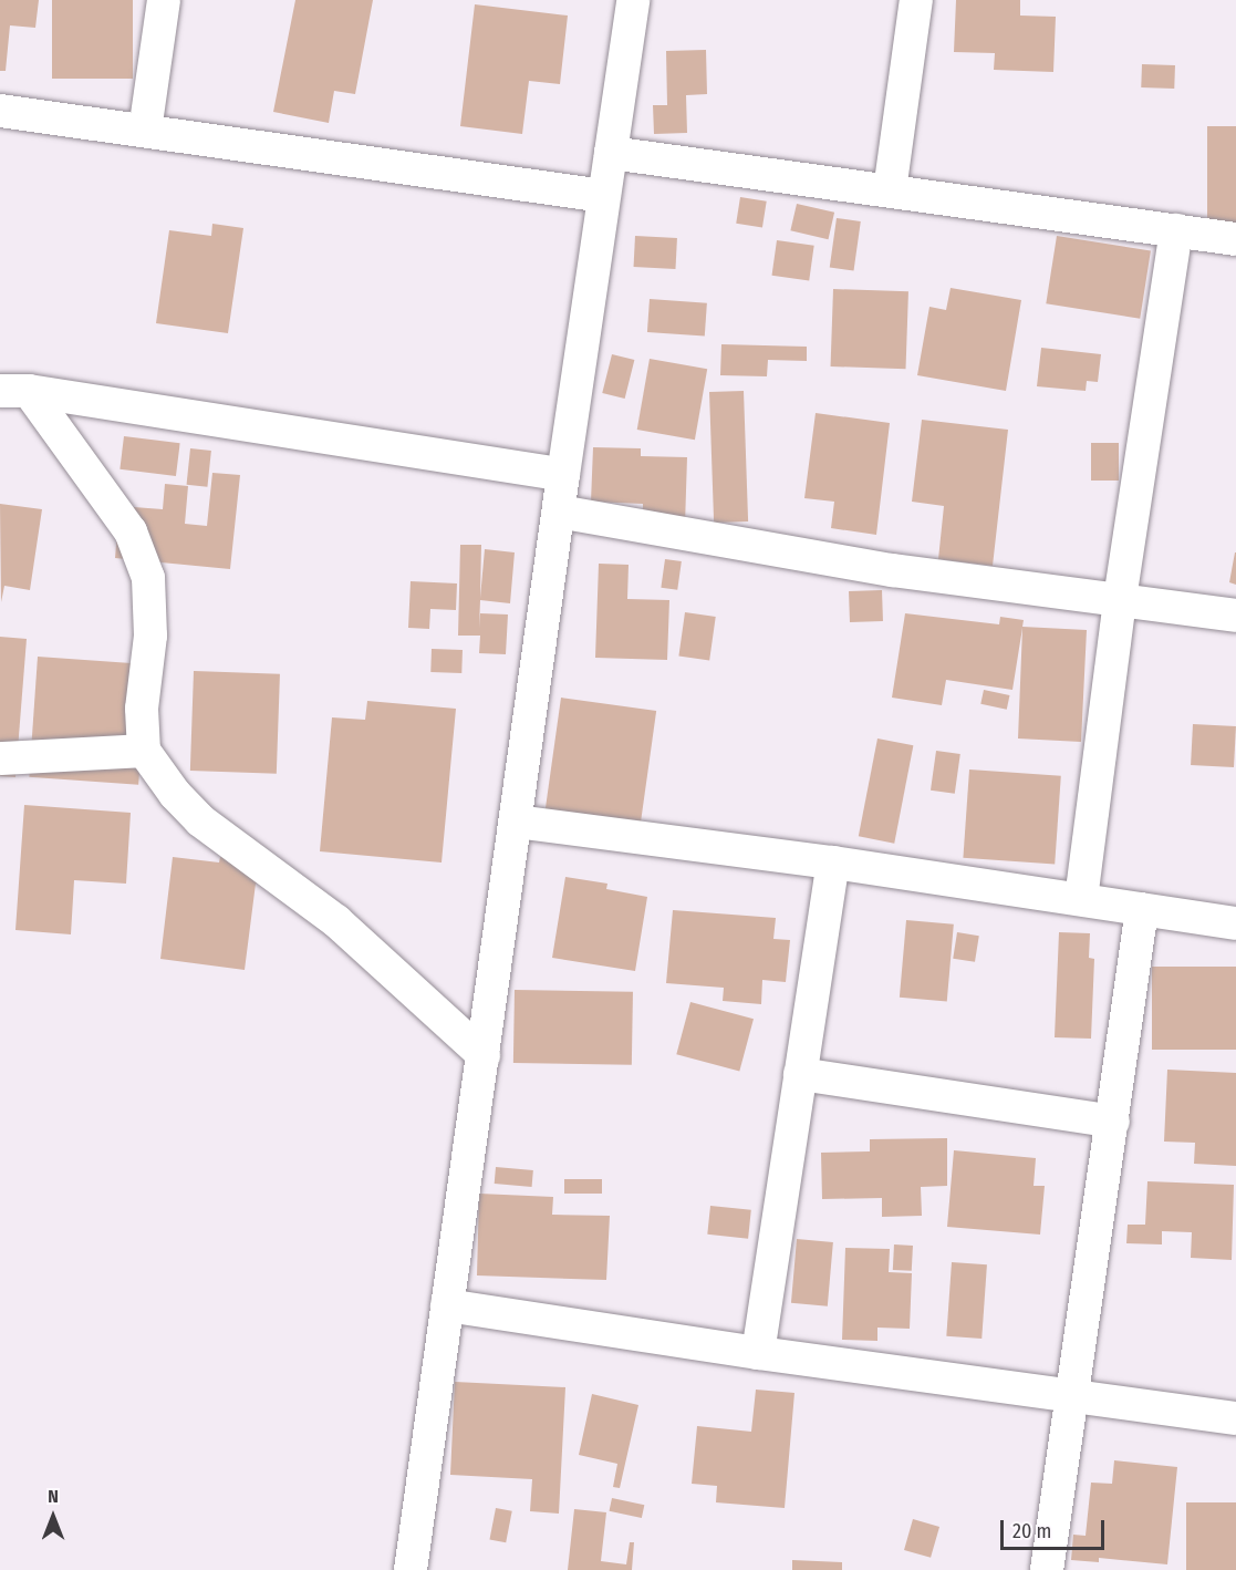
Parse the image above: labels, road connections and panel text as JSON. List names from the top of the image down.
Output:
{
  "scale_bar": "20 m",
  "north": "top"
}
